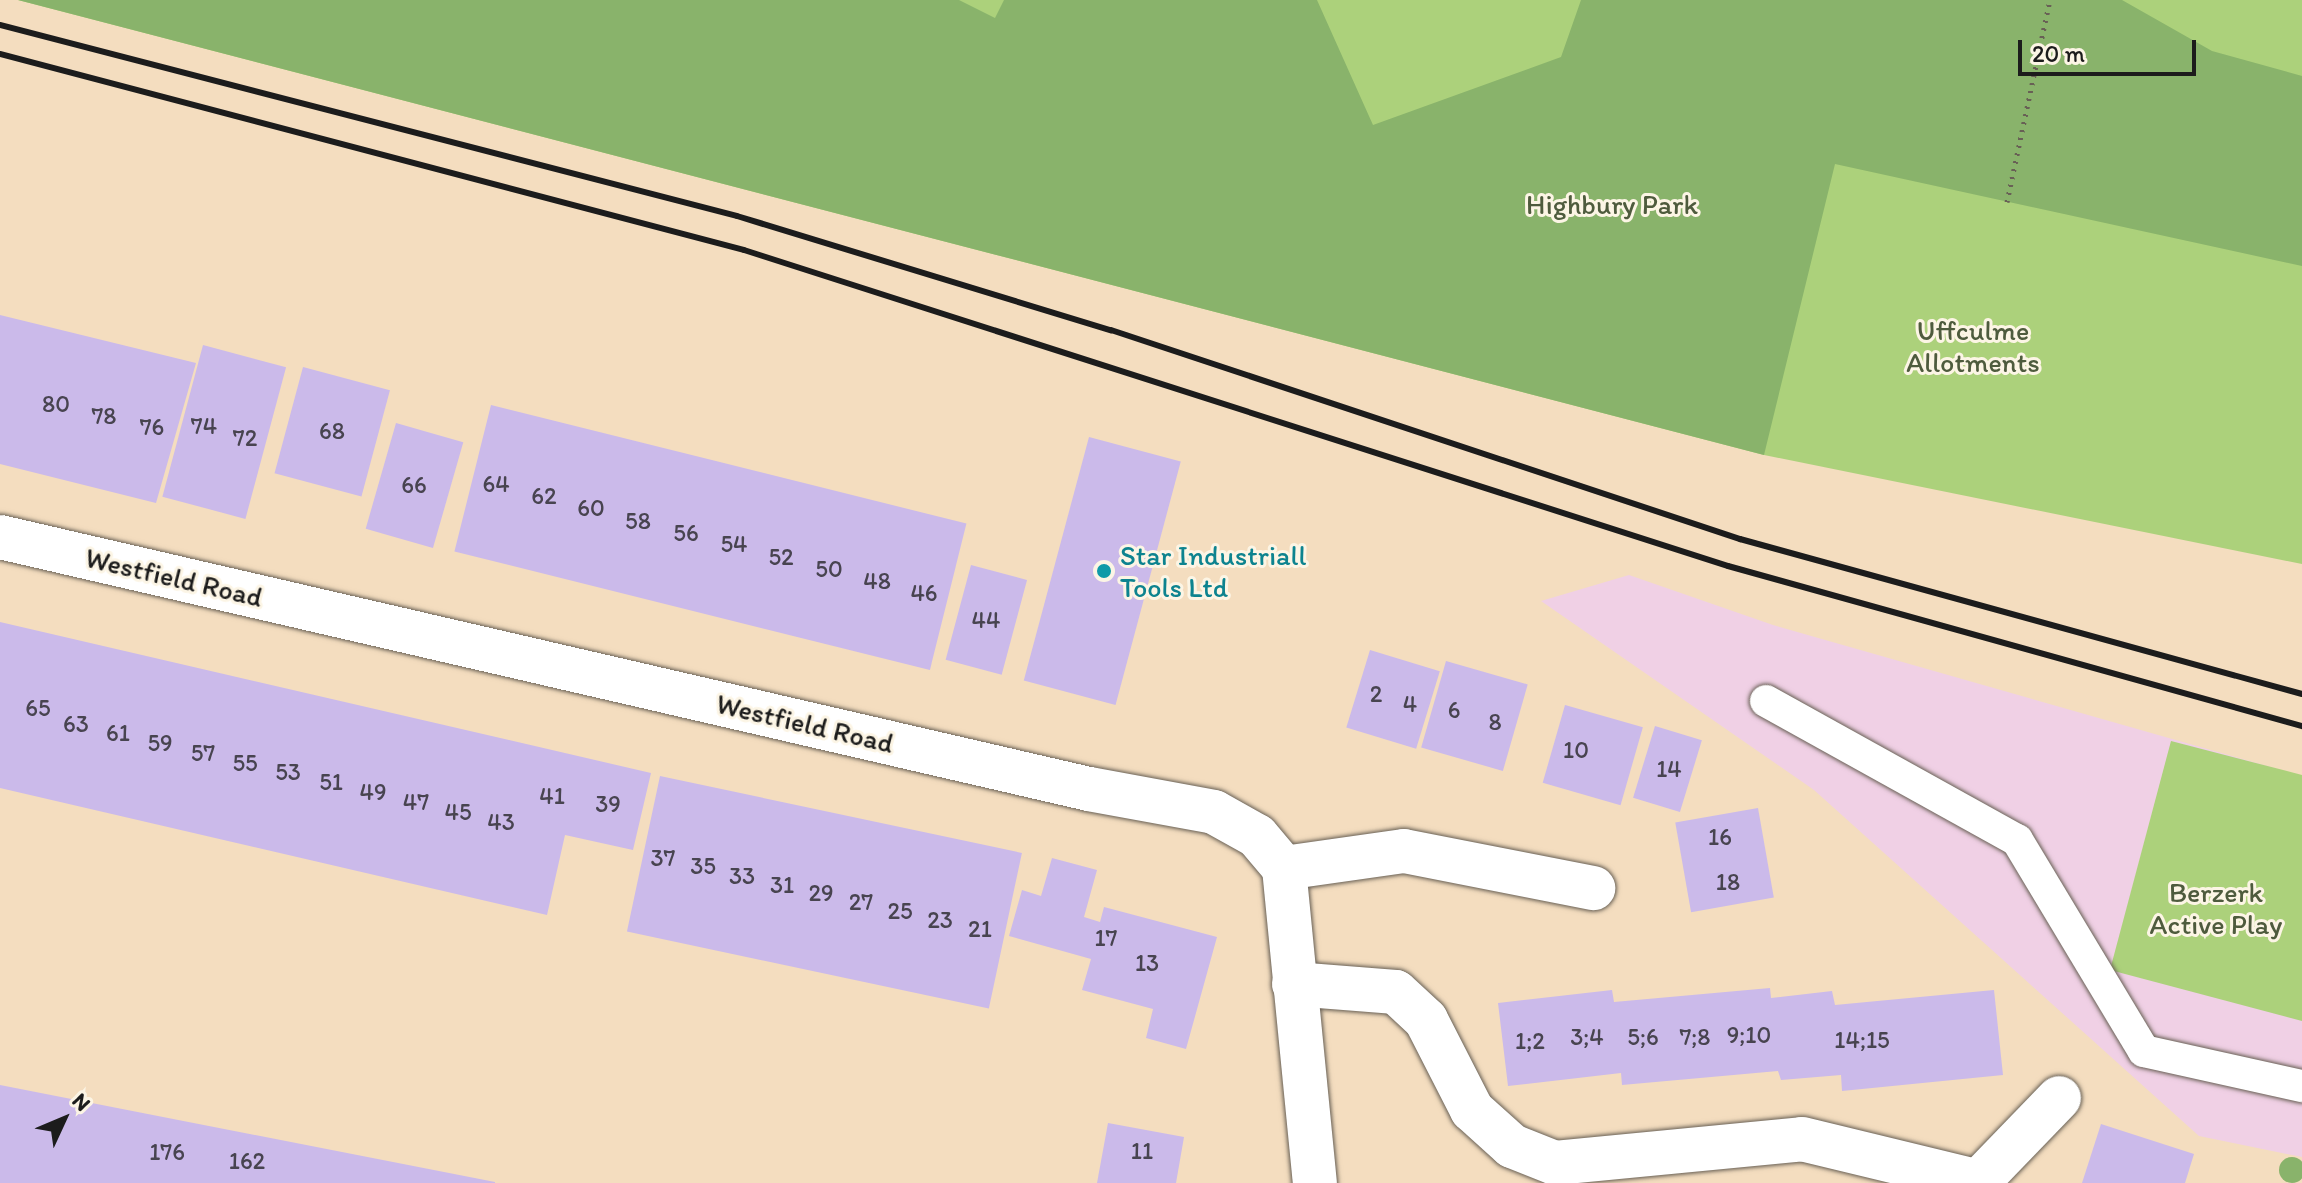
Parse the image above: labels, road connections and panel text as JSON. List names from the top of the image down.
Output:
{
  "streets": {
    "street": ["Westfield Road"]
  },
  "parks": ["Highbury Park", "Uffculme Allotments", "Berzerk Active Play"],
  "places": ["Star Industriall Tools Ltd"],
  "house_numbers": [
    "80",
    "78",
    "74",
    "76",
    "68",
    "72",
    "64",
    "66",
    "62",
    "60",
    "58",
    "56",
    "54",
    "52",
    "50",
    "48",
    "46",
    "44",
    "2",
    "4",
    "65",
    "6",
    "8",
    "63",
    "61",
    "59",
    "10",
    "57",
    "55",
    "14",
    "53",
    "51",
    "49",
    "41",
    "47",
    "39",
    "45",
    "43",
    "16",
    "37",
    "35",
    "33",
    "18",
    "31",
    "29",
    "27",
    "25",
    "23",
    "21",
    "17",
    "13",
    "9;10",
    "3;4",
    "5;6",
    "7;8",
    "14;15",
    "1;2",
    "11",
    "176",
    "162"
  ],
  "scale_bar": "20 m",
  "north": "top right"
}
